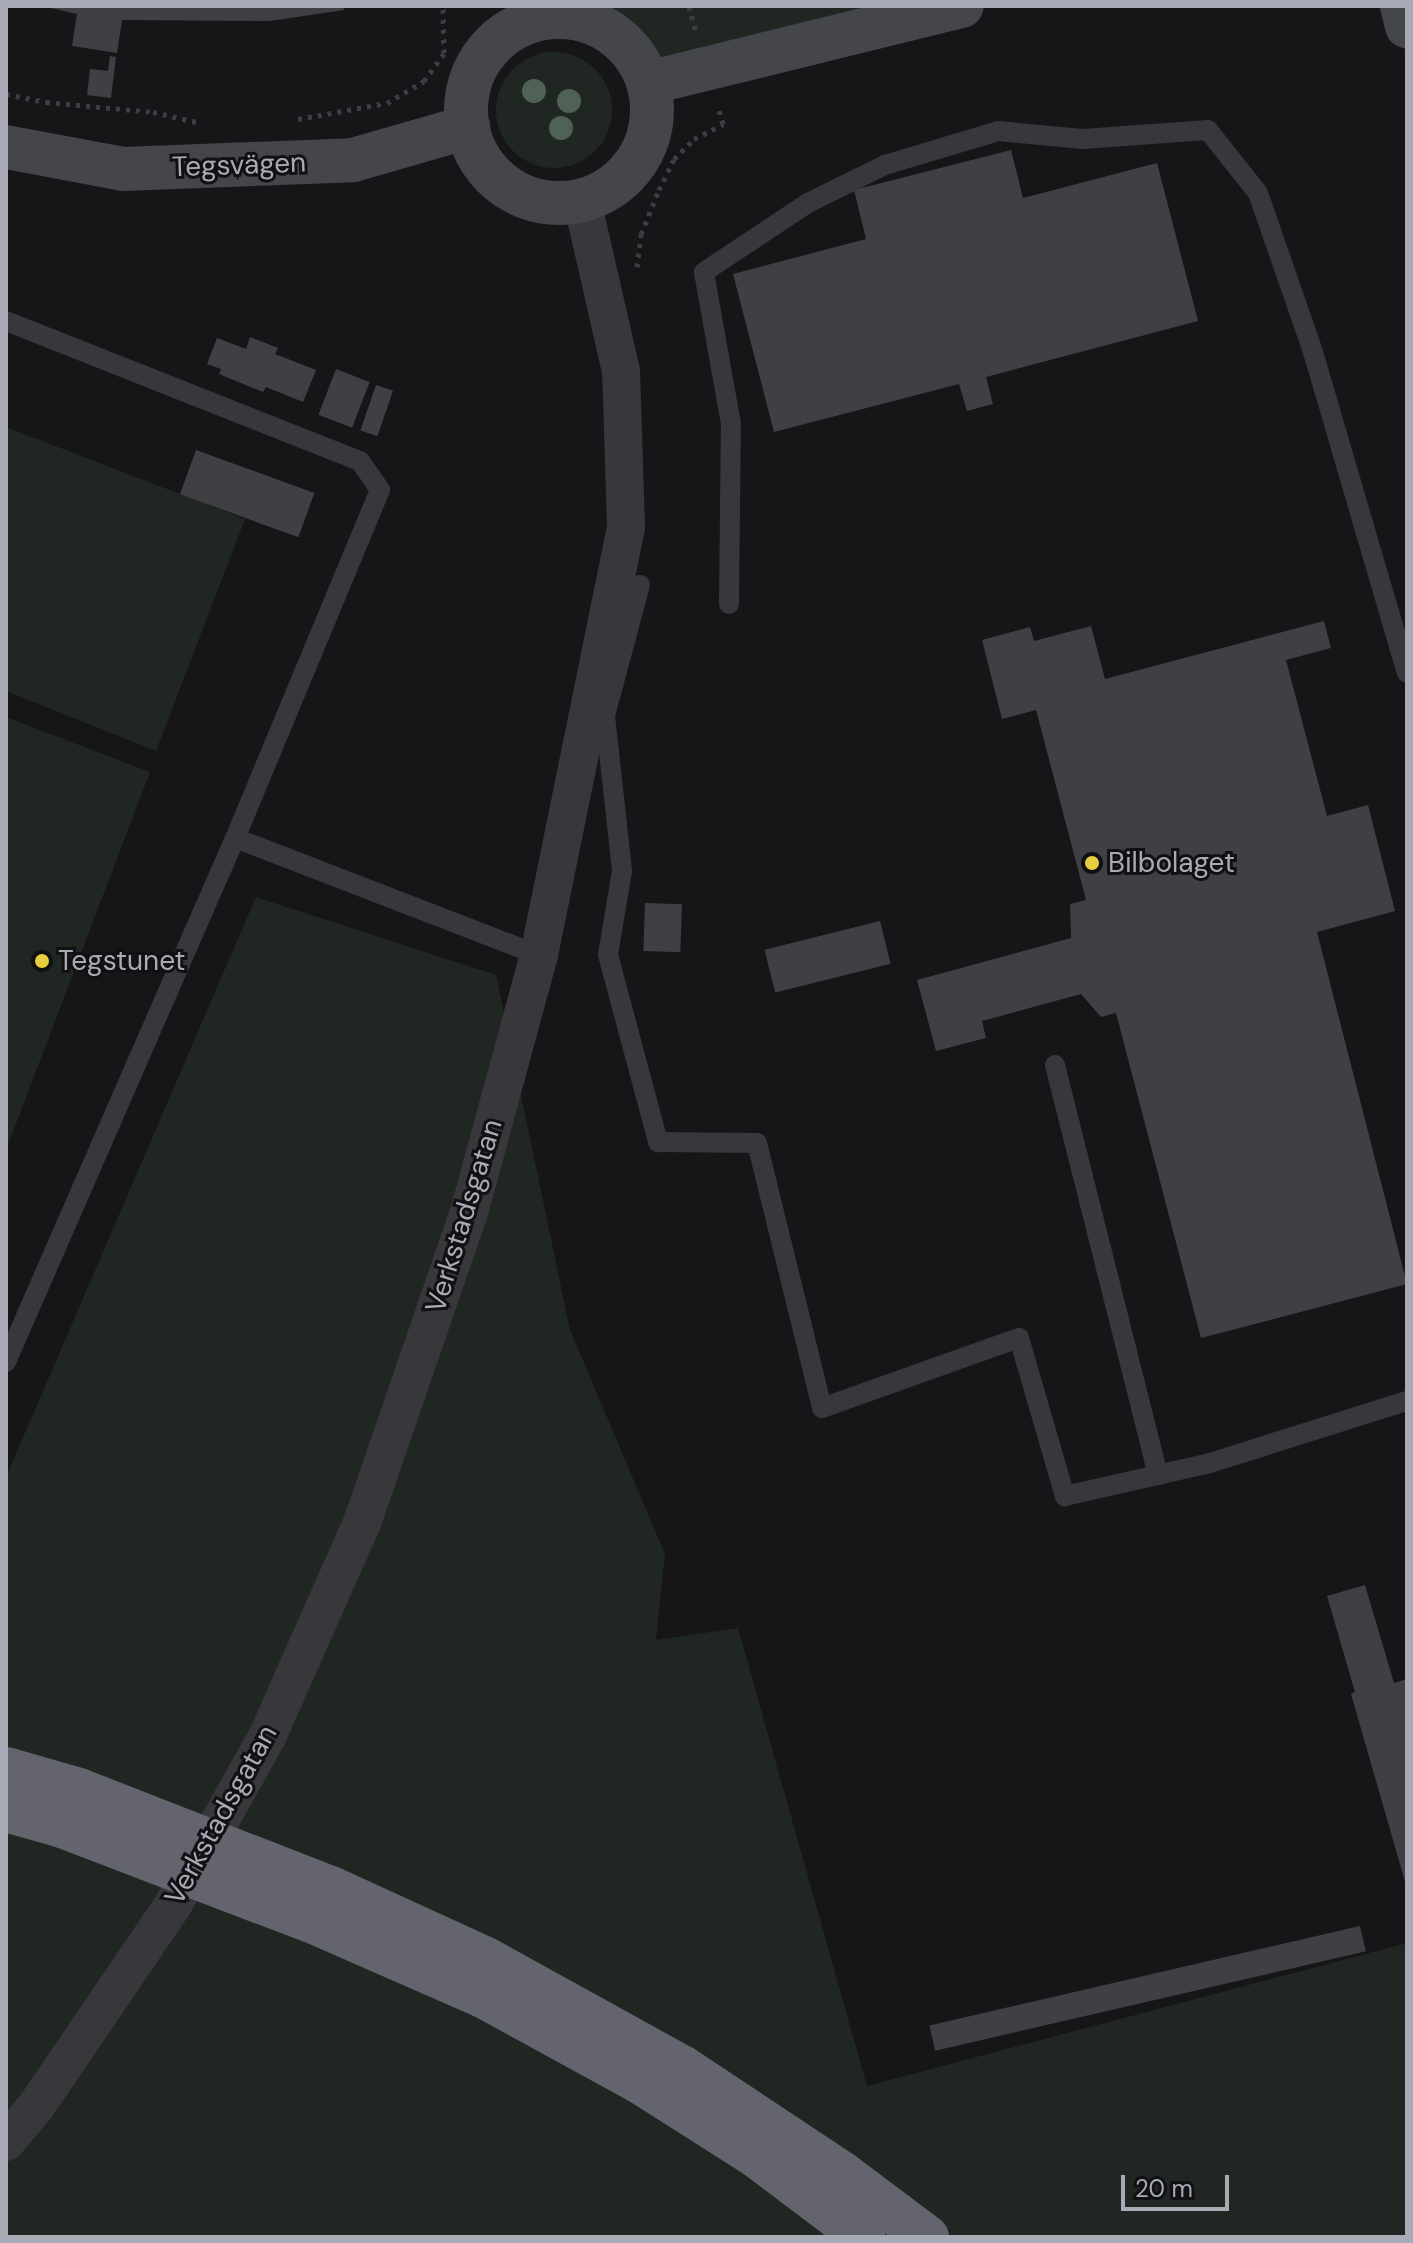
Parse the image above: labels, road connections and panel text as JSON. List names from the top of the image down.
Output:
{
  "streets": {
    "street": ["Tegsvägen", "Verkstadsgatan"]
  },
  "crossings": [
    ["Tegsvägen", "Verkstadsgatan"]
  ],
  "places": ["Bilbolaget", "Tegstunet"],
  "scale_bar": "20 m"
}
